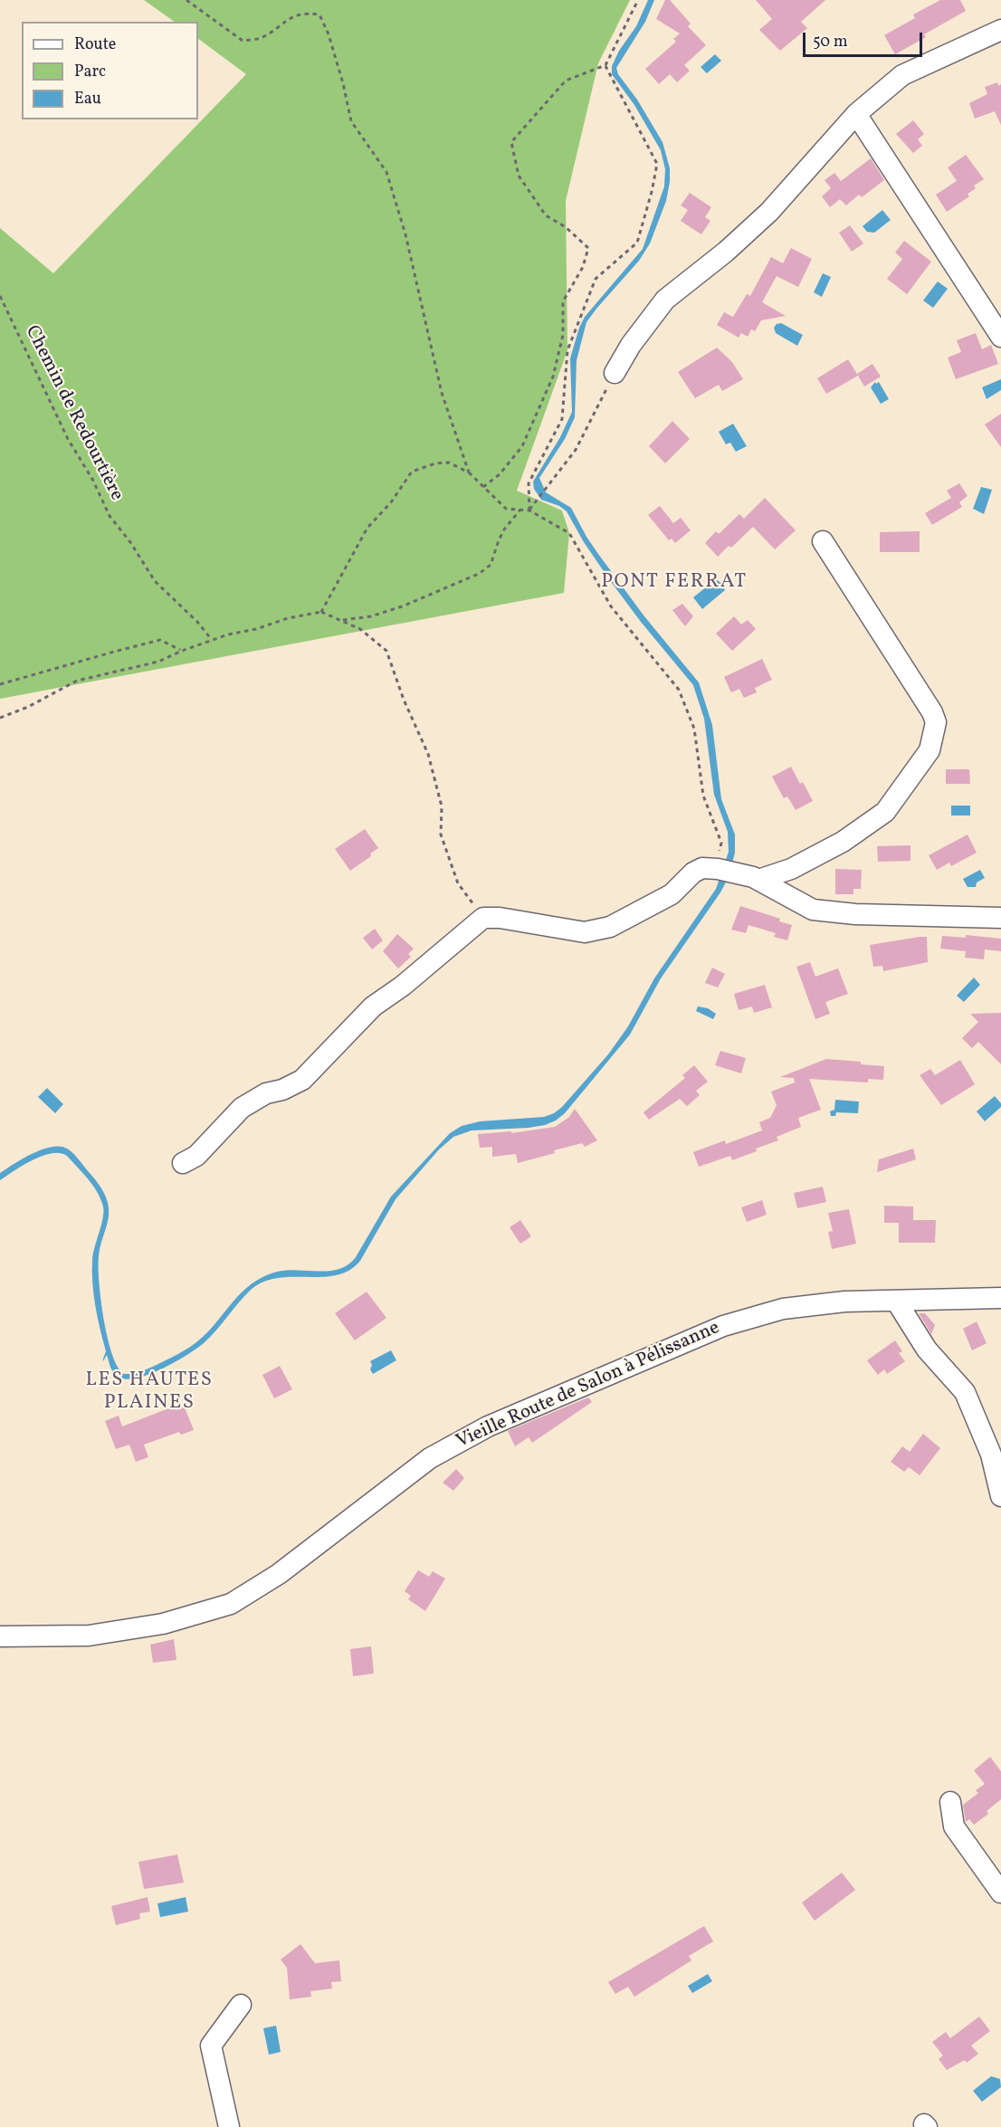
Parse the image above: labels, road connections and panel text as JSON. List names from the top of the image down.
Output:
{
  "streets": {
    "street": ["Vieille Route de Salon à Pélissanne"],
    "path": ["Chemin de Redourtière"]
  },
  "districts": ["PONT FERRAT", "LES HAUTES PLAINES"],
  "legend": ["Route", "Parc", "Eau"],
  "scale_bar": "50 m"
}
